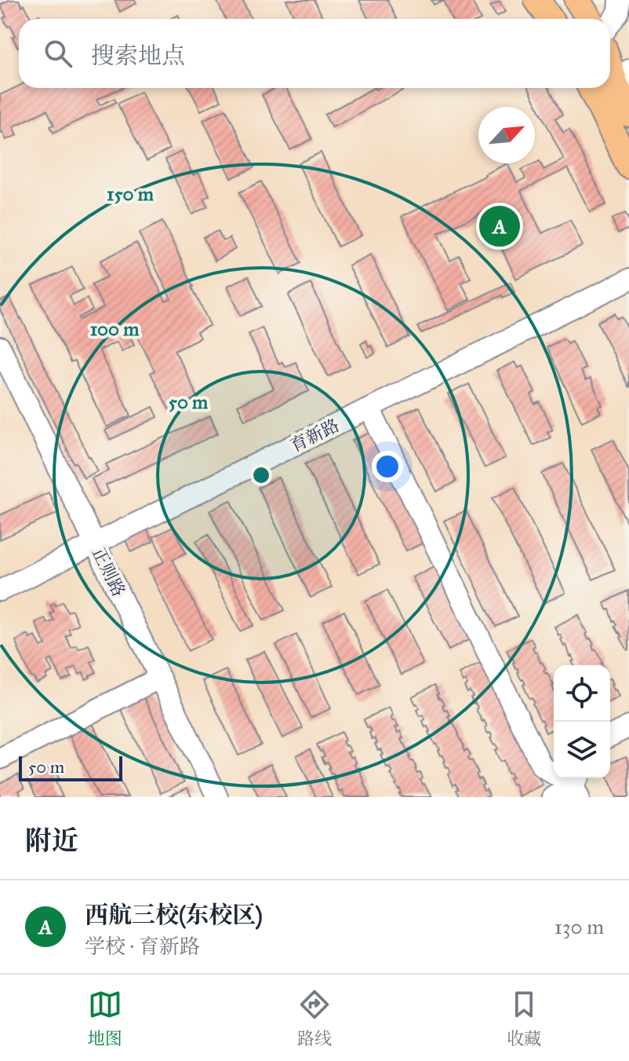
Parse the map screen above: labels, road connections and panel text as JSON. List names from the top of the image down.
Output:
{
  "streets": {
    "street": ["育新路", "正则路"]
  },
  "crossings": [
    ["育新路", "正则路"]
  ],
  "scale_bar": "50 m",
  "north": "top right",
  "page": {
    "search": "搜索地点",
    "pins": "A",
    "scale": "50 m",
    "heading": "附近",
    "list": [
      {
        "mark": "A",
        "name": "西航三校(东校区)",
        "note": "学校 · 育新路",
        "value": "130 m"
      }
    ],
    "nav": ["地图", "路线", "收藏"]
  },
  "rings": ["150 m", "100 m", "50 m"]
}
